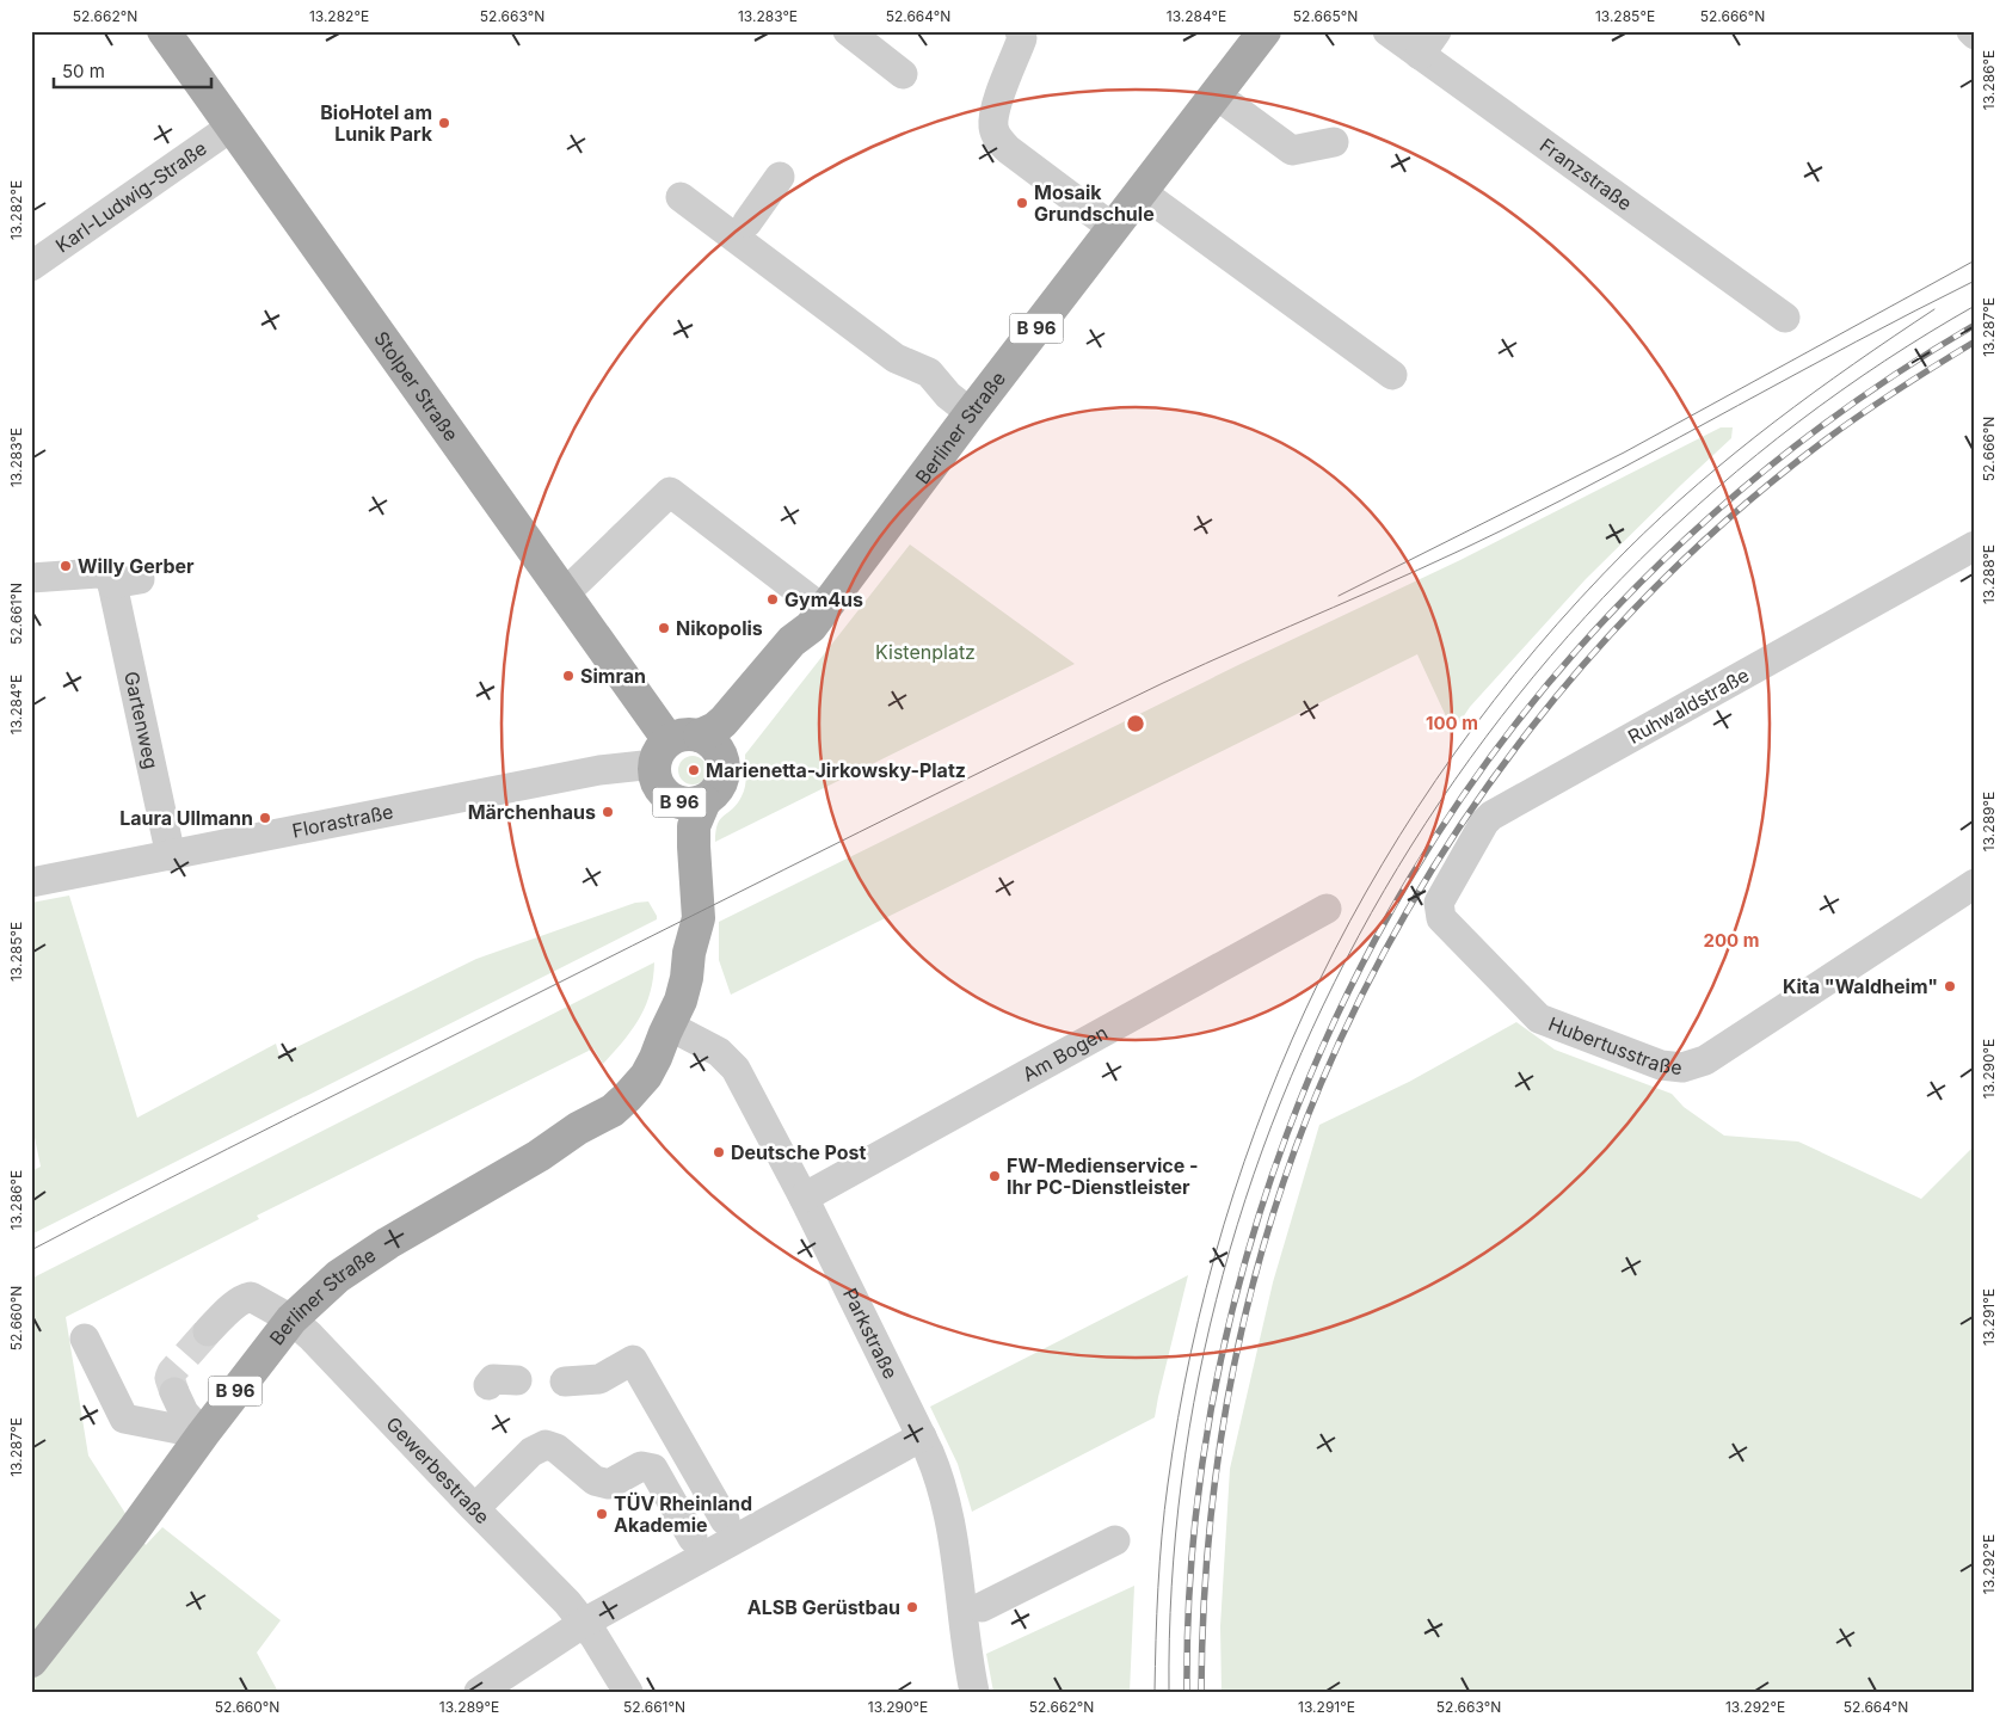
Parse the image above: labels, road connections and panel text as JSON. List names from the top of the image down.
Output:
{
  "streets": {
    "main road": ["B 96", "Stolper Straße", "Berliner Straße"],
    "street": [
      "Franzstraße",
      "Karl-Ludwig-Straße",
      "Ruhwaldstraße",
      "Gartenweg",
      "Florastraße",
      "Hubertusstraße",
      "Am Bogen",
      "Parkstraße",
      "Gewerbestraße"
    ]
  },
  "crossings": [
    ["Karl-Ludwig-Straße", "Stolper Straße"],
    ["B 96", "Stolper Straße"],
    ["B 96", "Berliner Straße"],
    ["B 96", "Florastraße"],
    ["Stolper Straße", "Berliner Straße"],
    ["Stolper Straße", "Florastraße"],
    ["Berliner Straße", "Florastraße"],
    ["Berliner Straße", "Parkstraße"],
    ["Berliner Straße", "Gewerbestraße"],
    ["Ruhwaldstraße", "Hubertusstraße"],
    ["Gartenweg", "Florastraße"],
    ["Am Bogen", "Parkstraße"]
  ],
  "parks": ["Kistenplatz"],
  "places": [
    "BioHotel am Lunik Park",
    "Mosaik Grundschule",
    "Willy Gerber",
    "Gym4us",
    "Nikopolis",
    "Simran",
    "Marienetta-Jirkowsky-Platz",
    "Märchenhaus",
    "Laura Ullmann",
    "Kita \"Waldheim\"",
    "Deutsche Post",
    "FW-Medienservice - Ihr PC-Dienstleister",
    "TÜV Rheinland Akademie",
    "ALSB Gerüstbau"
  ],
  "scale_bar": "50 m",
  "coordinates": [
    "52.662°N",
    "13.282°E",
    "52.663°N",
    "13.283°E",
    "52.664°N",
    "13.284°E",
    "52.665°N",
    "13.285°E",
    "52.666°N",
    "13.286°E",
    "13.287°E",
    "13.288°E",
    "52.661°N",
    "13.289°E",
    "13.290°E",
    "13.291°E",
    "52.660°N",
    "13.292°E"
  ],
  "rings": ["100 m", "200 m"]
}
